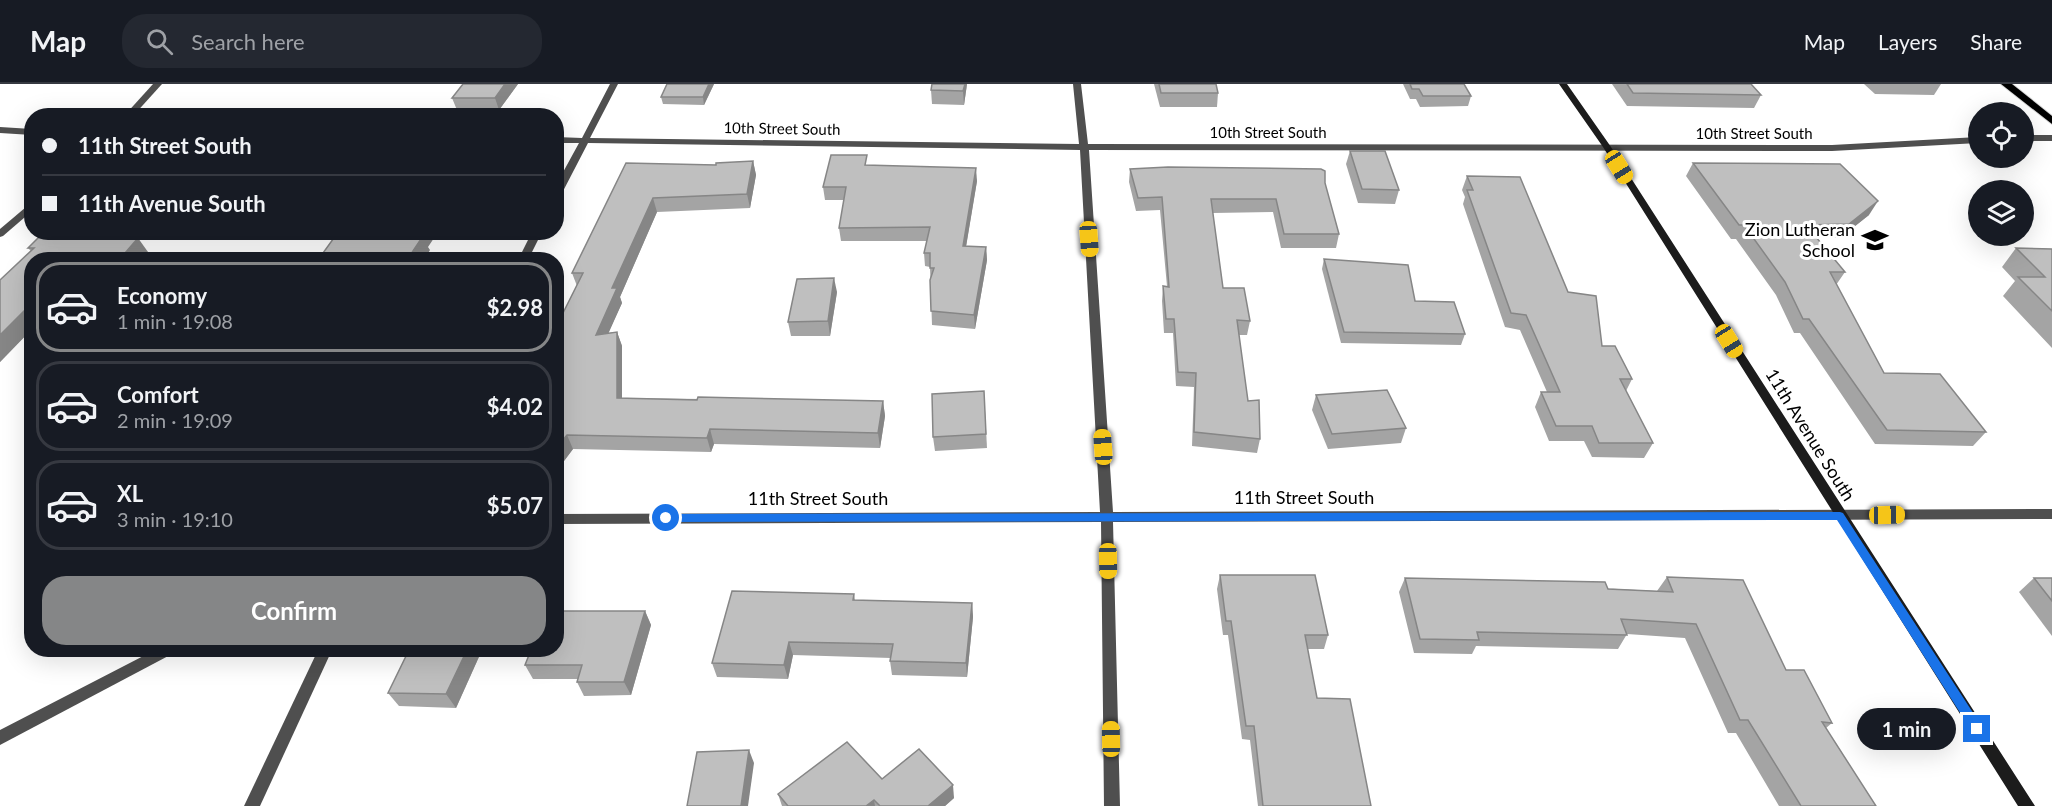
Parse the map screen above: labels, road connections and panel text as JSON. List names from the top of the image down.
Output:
{
  "streets": {
    "street": ["10th Street South", "11th Avenue South", "11th Street South"]
  },
  "crossings": [
    ["10th Street South", "11th Avenue South"],
    ["11th Avenue South", "11th Street South"]
  ],
  "places": {
    "school or university": ["Zion Lutheran School"]
  },
  "page": {
    "header": "Map",
    "search": "Search here",
    "nav": ["Map", "Layers", "Share"],
    "banner": ["11th Street South", "11th Avenue South"],
    "list": [
      {
        "name": "Economy",
        "note": "1 min · 19:08",
        "value": "$2.98"
      },
      {
        "name": "Comfort",
        "note": "2 min · 19:09",
        "value": "$4.02"
      },
      {
        "name": "XL",
        "note": "3 min · 19:10",
        "value": "$5.07"
      }
    ],
    "buttons": "Confirm",
    "bubble": "1 min"
  }
}
